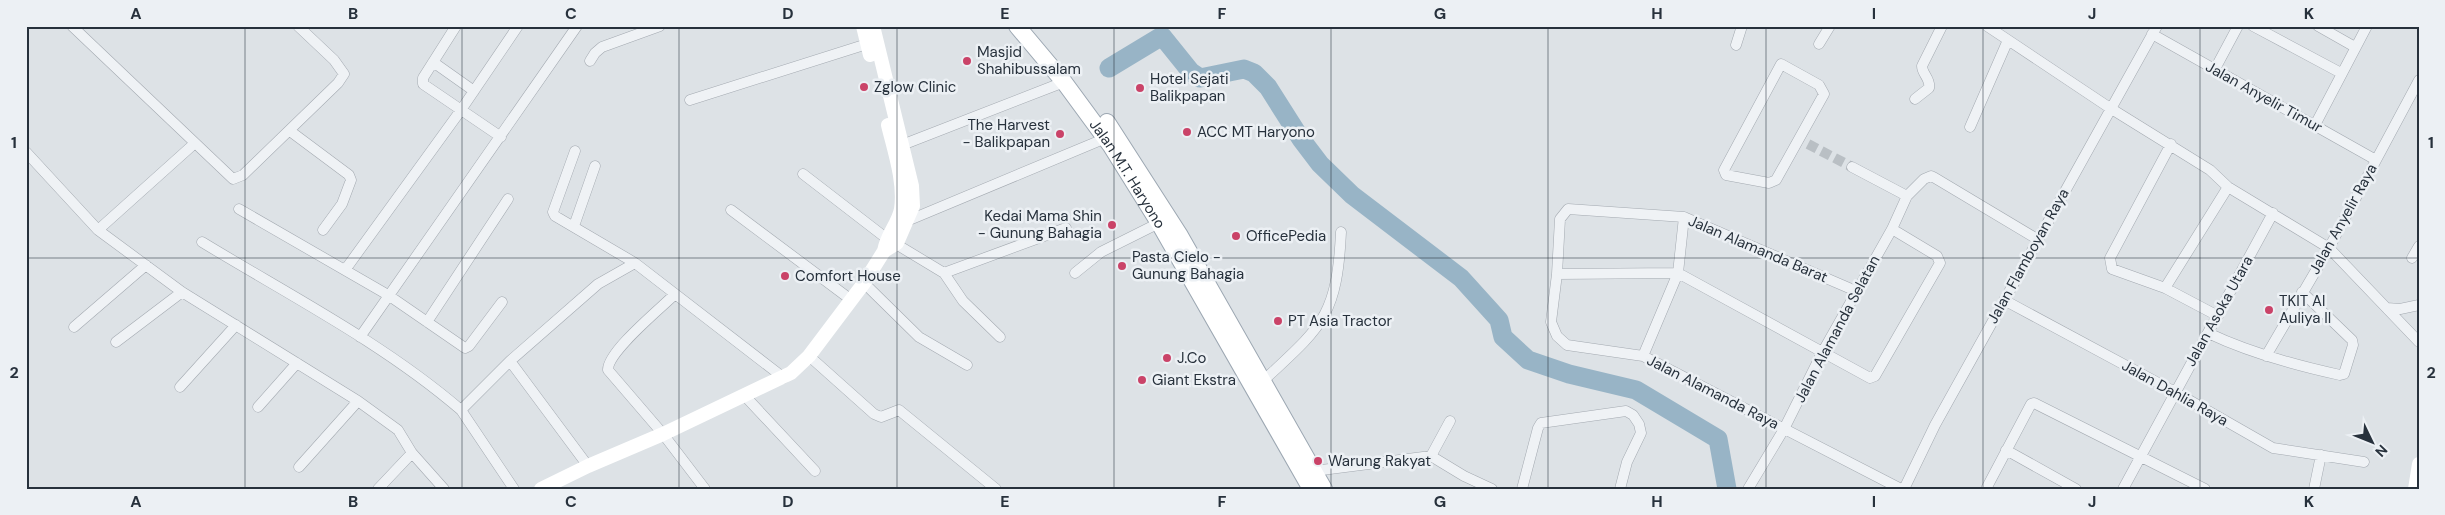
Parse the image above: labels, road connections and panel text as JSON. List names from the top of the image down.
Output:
{
  "streets": {
    "main road": ["Jalan M.T. Haryono"],
    "street": [
      "Jalan Anyelir Timur",
      "Jalan Anyelir Raya",
      "Jalan Alamanda Barat",
      "Jalan Flamboyan Raya",
      "Jalan Asoka Utara",
      "Jalan Alamanda Selatan",
      "Jalan Alamanda Raya",
      "Jalan Dahlia Raya"
    ]
  },
  "crossings": [
    ["Jalan Anyelir Timur", "Jalan Anyelir Raya"],
    ["Jalan Anyelir Timur", "Jalan Flamboyan Raya"],
    ["Jalan Alamanda Barat", "Jalan Alamanda Selatan"],
    ["Jalan Alamanda Barat", "Jalan Alamanda Raya"],
    ["Jalan Flamboyan Raya", "Jalan Alamanda Selatan"],
    ["Jalan Flamboyan Raya", "Jalan Alamanda Raya"],
    ["Jalan Flamboyan Raya", "Jalan Dahlia Raya"],
    ["Jalan Asoka Utara", "Jalan Dahlia Raya"],
    ["Jalan Alamanda Selatan", "Jalan Alamanda Raya"]
  ],
  "places": [
    "Masjid Shahibussalam",
    "Zglow Clinic",
    "Hotel Sejati Balikpapan",
    "ACC MT Haryono",
    "The Harvest - Balikpapan",
    "Kedai Mama Shin - Gunung Bahagia",
    "OfficePedia",
    "Pasta Cielo - Gunung Bahagia",
    "Comfort House",
    "TKIT Al Auliya II",
    "PT Asia Tractor",
    "J.Co",
    "Giant Ekstra",
    "Warung Rakyat"
  ],
  "north": "bottom right",
  "grid": {
    "columns": [
      "A",
      "B",
      "C",
      "D",
      "E",
      "F",
      "G",
      "H",
      "I",
      "J",
      "K"
    ],
    "rows": ["1", "2"]
  }
}
